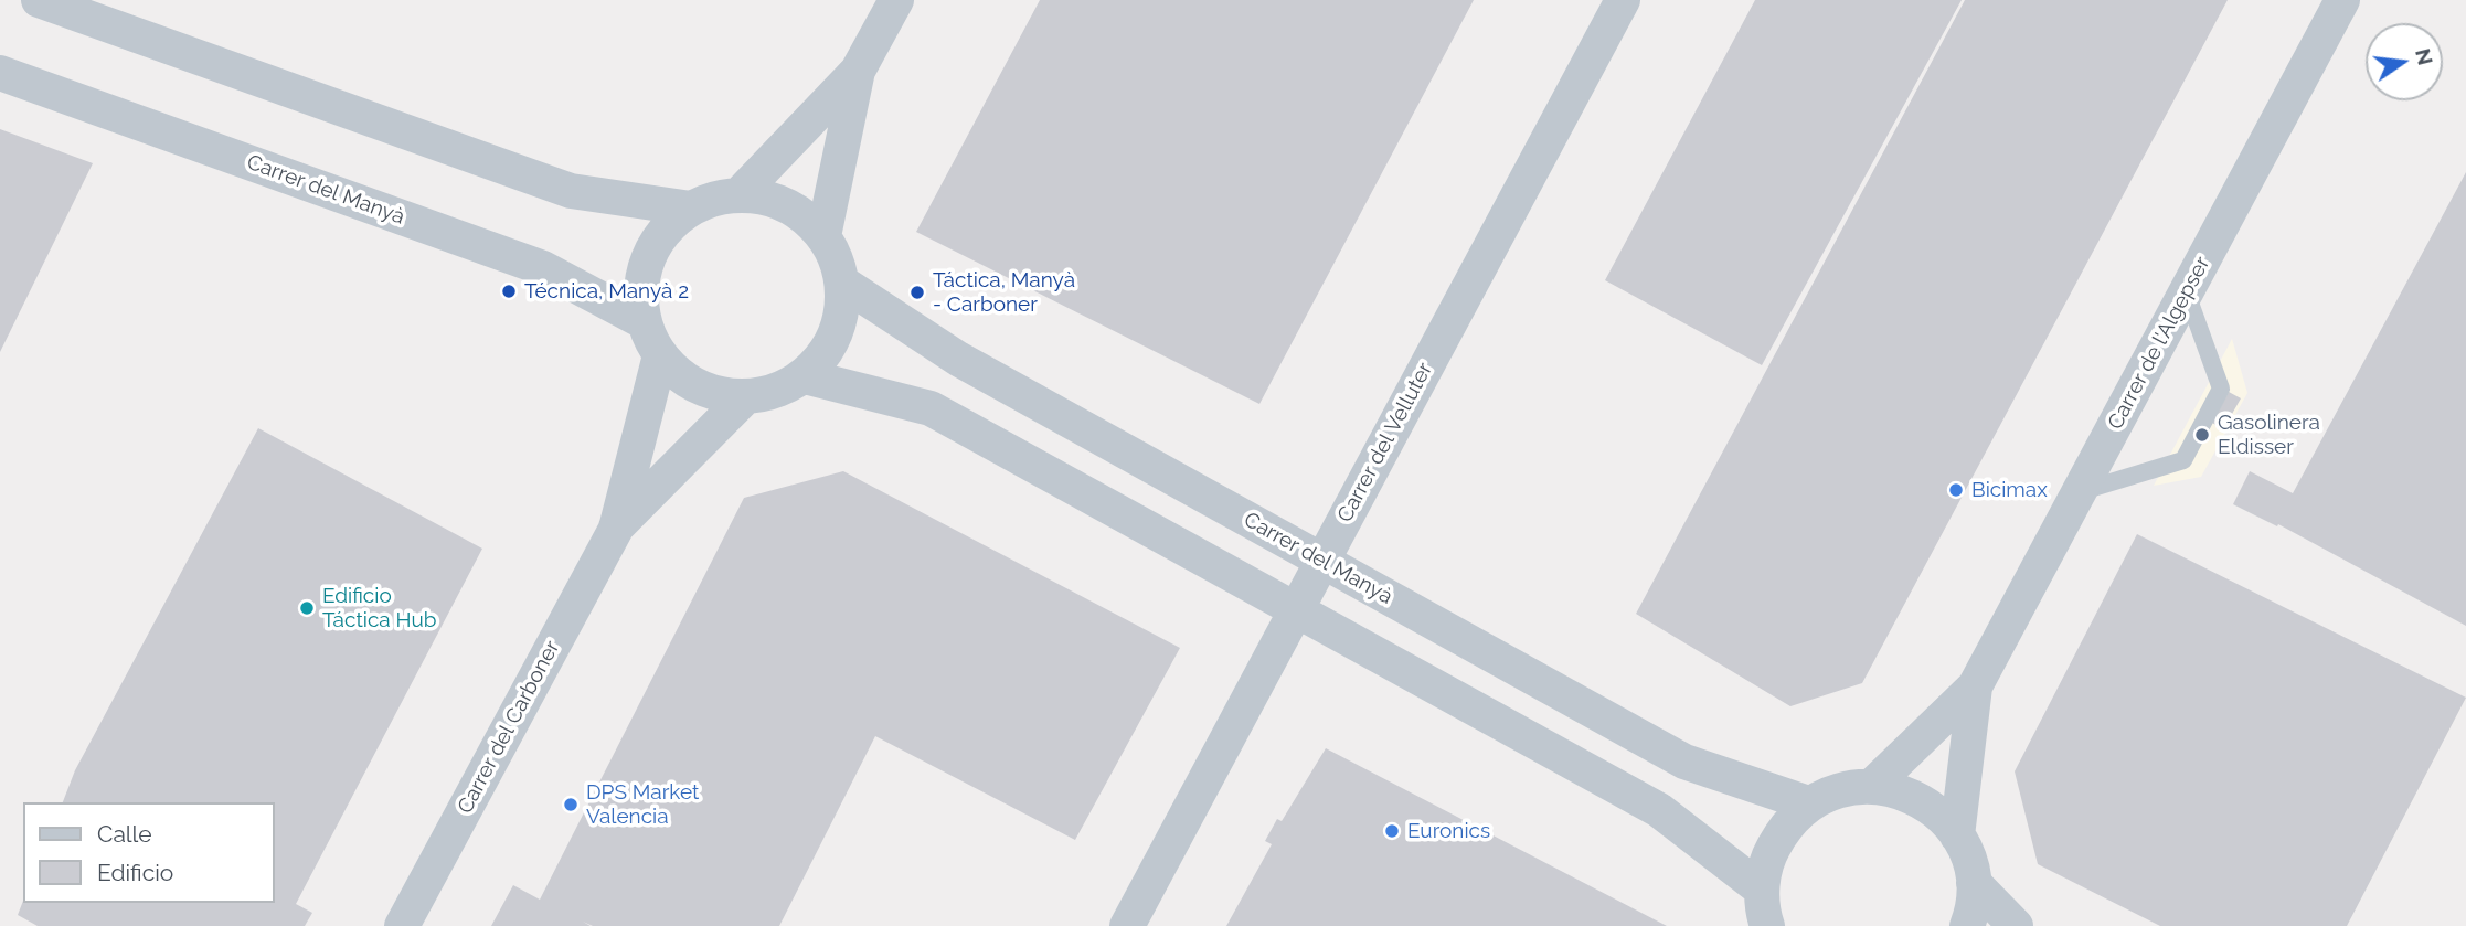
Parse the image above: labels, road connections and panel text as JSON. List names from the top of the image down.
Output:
{
  "streets": {
    "street": [
      "Carrer del Manyà",
      "Carrer de l'Algepser",
      "Carrer del Velluter",
      "Carrer del Carboner"
    ]
  },
  "crossings": [
    ["Carrer del Manyà", "Carrer del Velluter"],
    ["Carrer del Manyà", "Carrer del Carboner"]
  ],
  "places": [
    "Técnica, Manyà 2",
    "Táctica, Manyà - Carboner",
    "Gasolinera Eldisser",
    "Bicimax",
    "Edificio Táctica Hub",
    "DPS Market Valencia",
    "Euronics"
  ],
  "legend": ["Calle", "Edificio"],
  "north": "right"
}
